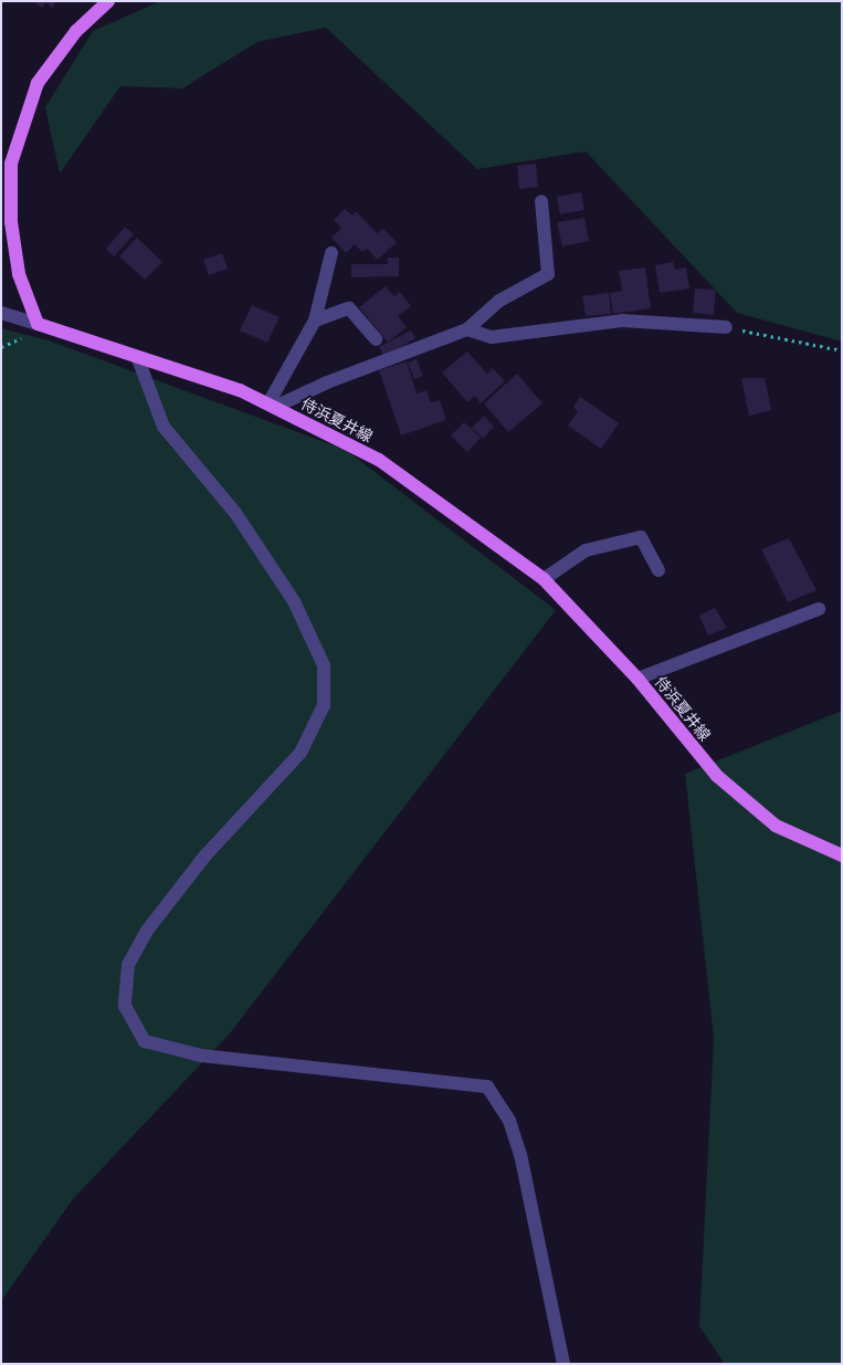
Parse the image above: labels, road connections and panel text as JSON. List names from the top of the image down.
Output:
{
  "streets": {
    "main road": ["侍浜夏井線"]
  }
}
